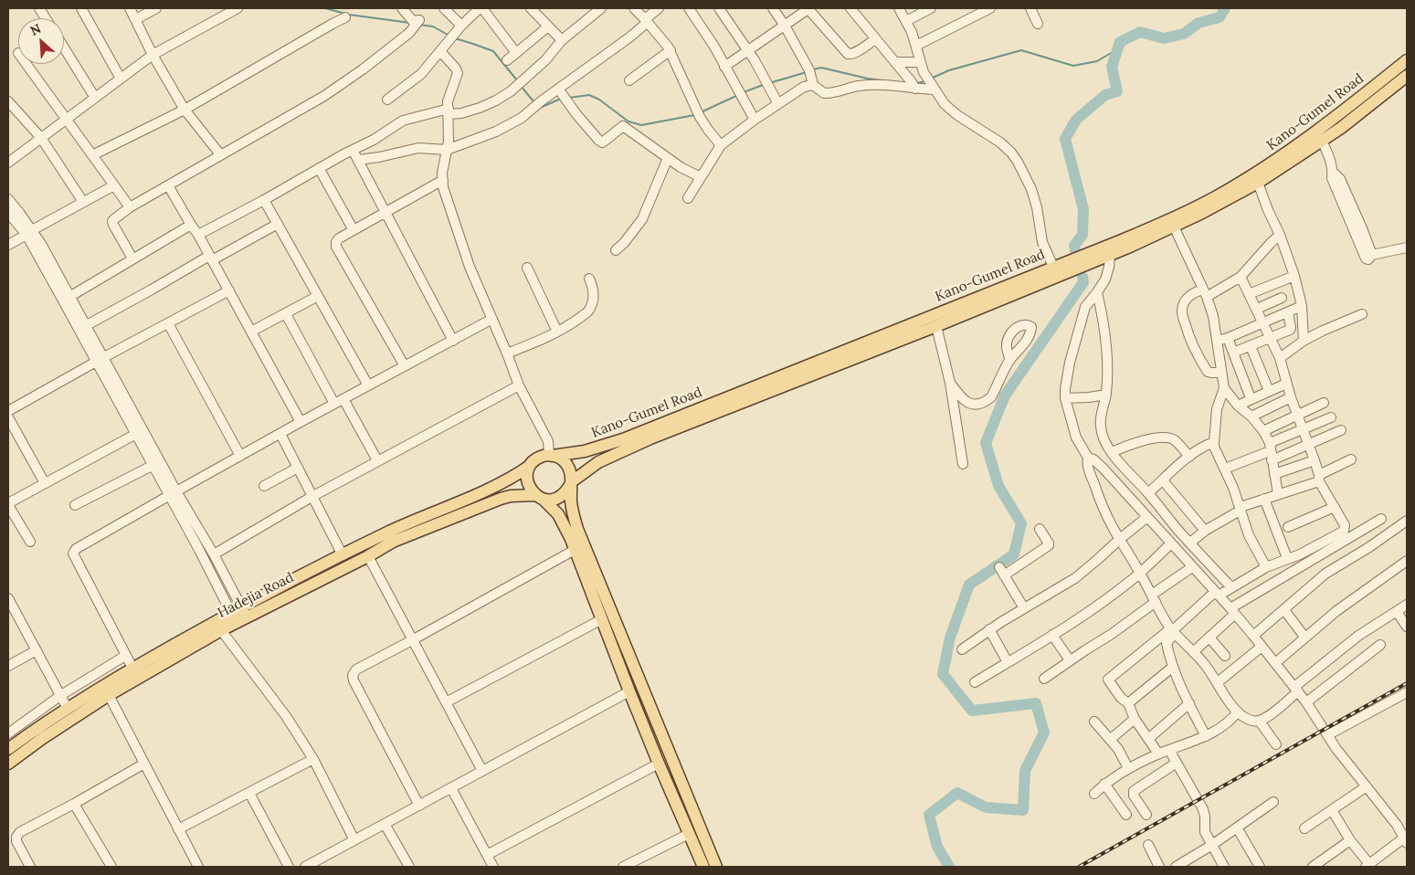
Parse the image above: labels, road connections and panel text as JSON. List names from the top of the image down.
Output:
{
  "streets": {
    "main road": ["Kano-Gumel Road", "Hadejia Road"]
  },
  "crossings": [
    ["Kano-Gumel Road", "Hadejia Road"]
  ],
  "north": "top left"
}
